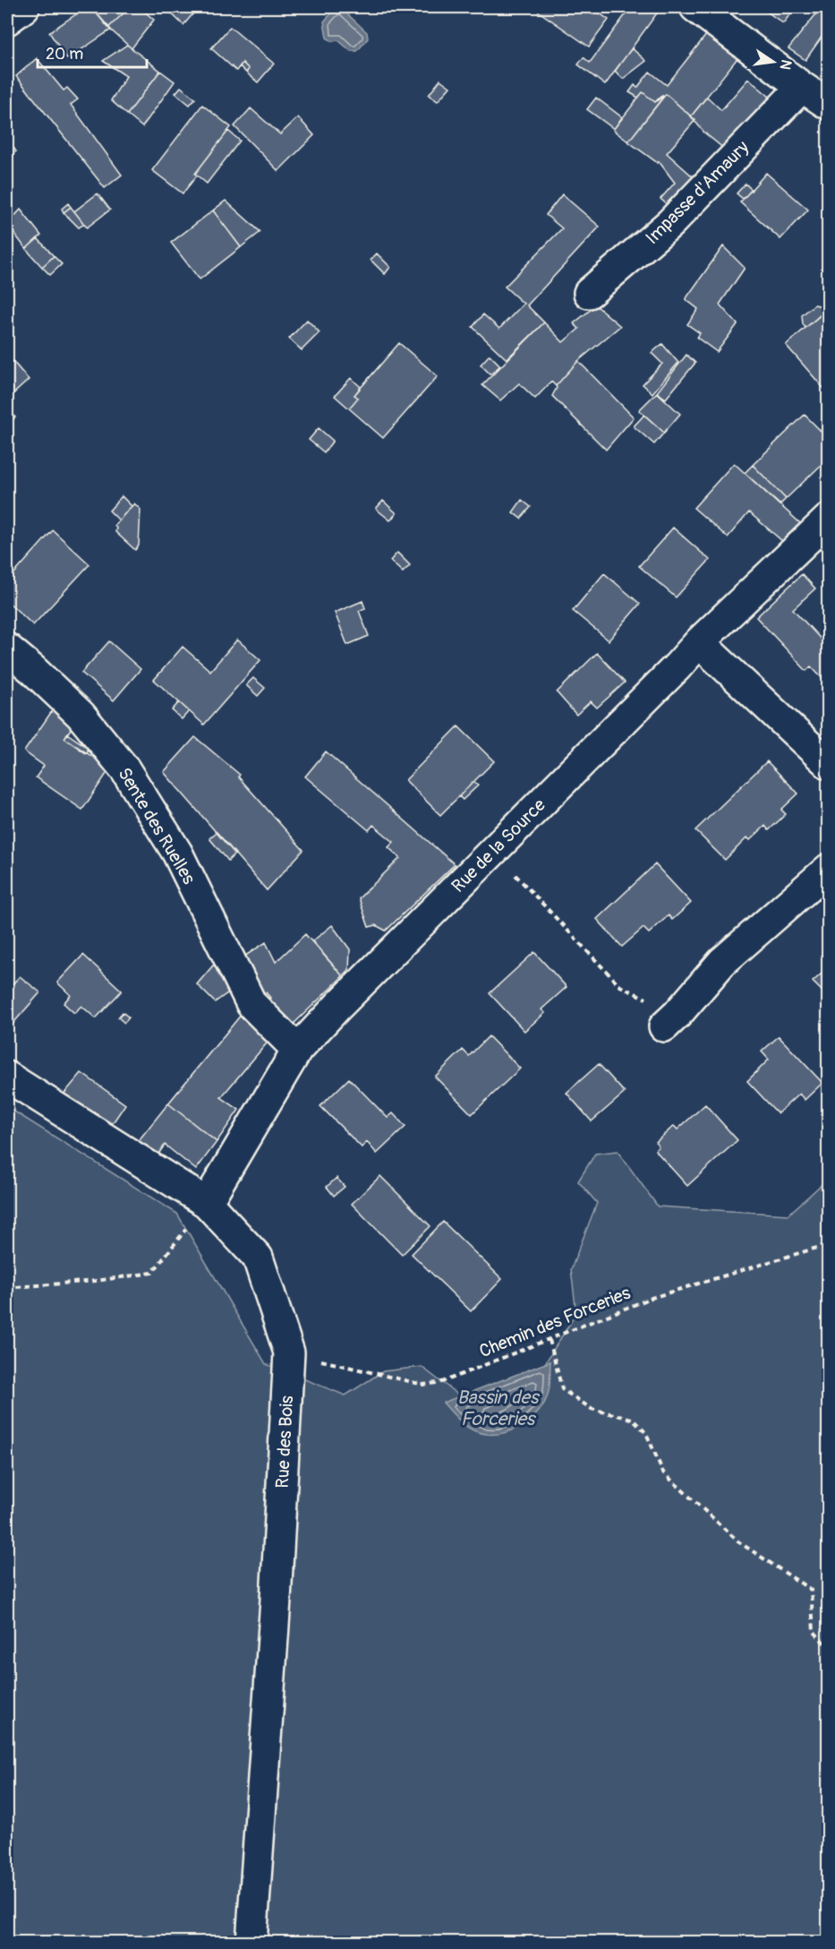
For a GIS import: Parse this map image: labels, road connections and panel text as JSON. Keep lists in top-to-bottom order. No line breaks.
{"streets":{"street":["Impasse d'Amaury","Sente des Ruelles","Rue de la Source","Rue des Bois"],"path":["Chemin des Forceries"]},"crossings":[["Sente des Ruelles","Rue de la Source"],["Rue de la Source","Rue des Bois"],["Chemin des Forceries","Rue des Bois"]],"water":["Bassin des Forceries"],"scale_bar":"20 m","north":"right"}
